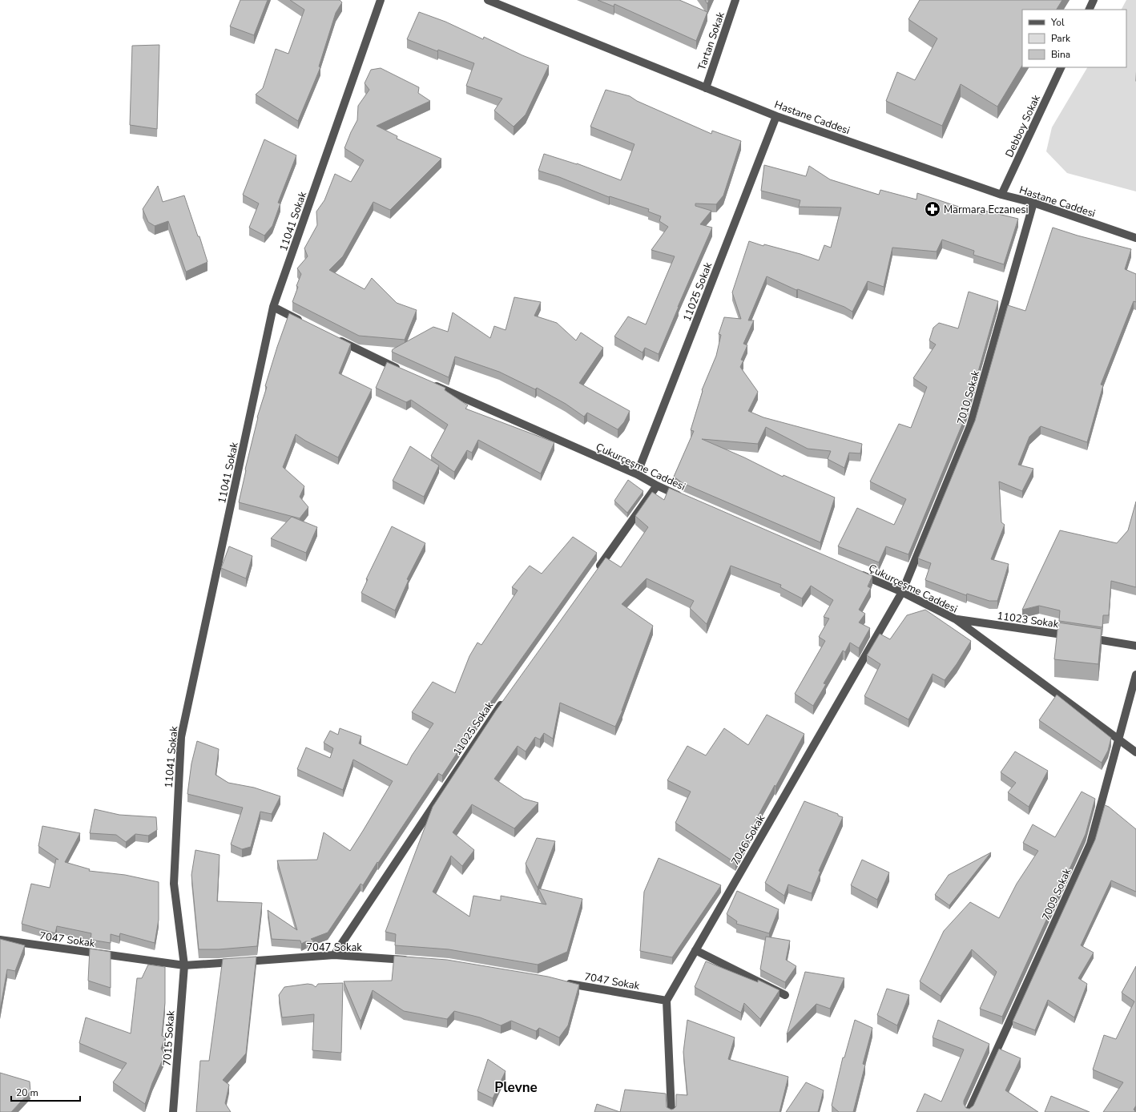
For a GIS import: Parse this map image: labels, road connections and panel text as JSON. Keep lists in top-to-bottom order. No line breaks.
{"streets":{"street":["Tartan Sokak","Hastane Caddesi","Debboy Sokak","11041 Sokak","11025 Sokak","7010 Sokak","Çukurçeşme Caddesi","11023 Sokak","7046 Sokak","7009 Sokak","7047 Sokak","7015 Sokak"]},"crossings":[["Tartan Sokak","Hastane Caddesi"],["Hastane Caddesi","Debboy Sokak"],["Hastane Caddesi","11025 Sokak"],["Hastane Caddesi","7010 Sokak"],["11041 Sokak","7047 Sokak"],["11041 Sokak","7015 Sokak"],["11025 Sokak","Çukurçeşme Caddesi"],["11025 Sokak","7047 Sokak"],["7010 Sokak","Çukurçeşme Caddesi"],["7010 Sokak","7046 Sokak"],["Çukurçeşme Caddesi","11023 Sokak"],["Çukurçeşme Caddesi","7046 Sokak"],["Çukurçeşme Caddesi","7009 Sokak"],["7046 Sokak","7047 Sokak"],["7047 Sokak","7015 Sokak"]],"districts":["Plevne"],"places":{"pharmacy":["Marmara Eczanesi"]},"legend":["Yol","Park","Bina"],"scale_bar":"20 m"}
